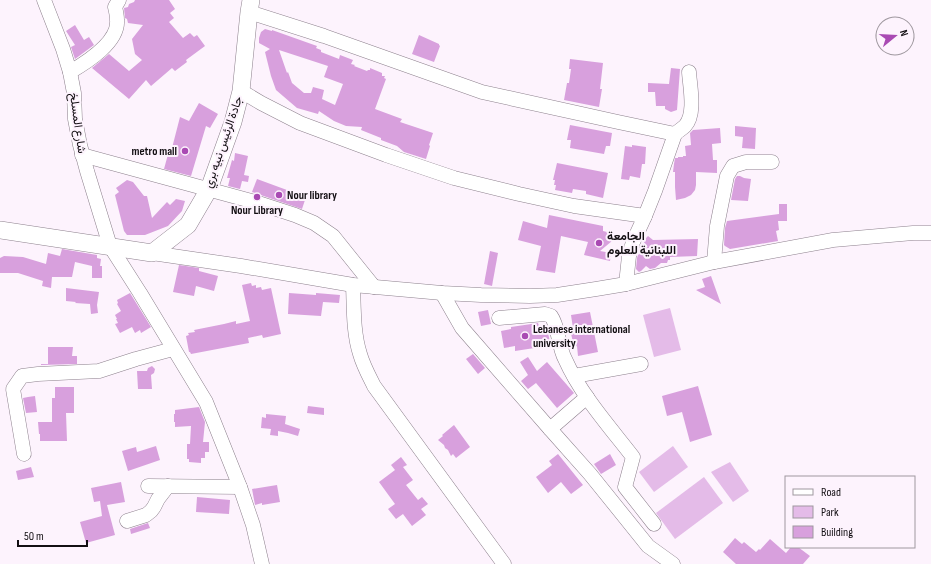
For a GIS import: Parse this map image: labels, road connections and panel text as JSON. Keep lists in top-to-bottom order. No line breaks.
{"streets":{"main road":["جادة الرئيس نبيه بري"],"street":["شارع المسلخ"]},"places":["metro mall","Nour library","Nour Library","الجامعة اللبنانية للعلوم","Lebanese international university"],"legend":["Road","Park","Building"],"scale_bar":"50 m","north":"right"}
